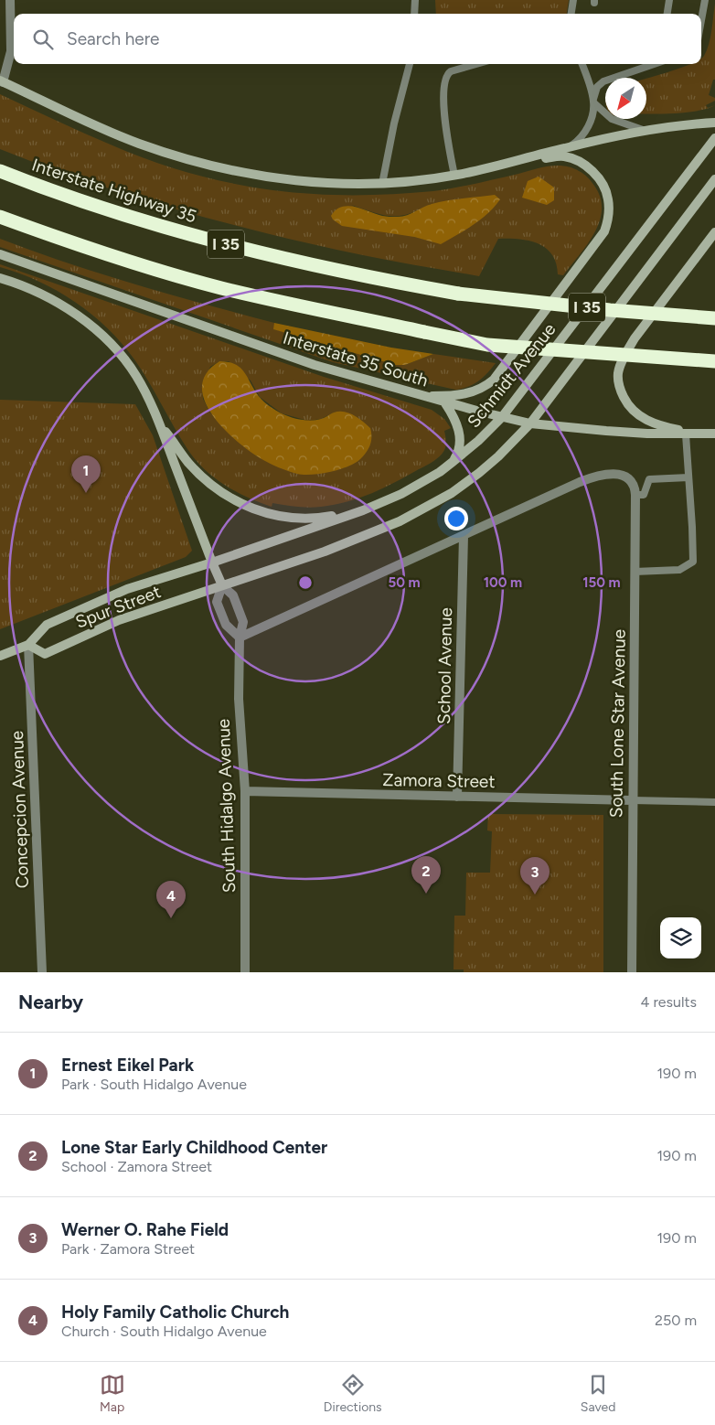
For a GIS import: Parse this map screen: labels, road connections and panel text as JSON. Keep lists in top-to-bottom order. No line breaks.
{"streets":{"highway":["Interstate Highway 35","I 35"],"main road":["Interstate 35 South","Schmidt Avenue","Spur Street","South Hidalgo Avenue"],"street":["School Avenue","South Lone Star Avenue","Zamora Street","Concepcion Avenue"]},"crossings":[["Interstate 35 South","Schmidt Avenue"],["Schmidt Avenue","Spur Street"],["Schmidt Avenue","South Hidalgo Avenue"],["Spur Street","South Hidalgo Avenue"],["Spur Street","Concepcion Avenue"],["School Avenue","South Lone Star Avenue"],["School Avenue","Zamora Street"],["South Lone Star Avenue","Zamora Street"],["Zamora Street","South Hidalgo Avenue"]],"north":"bottom left","page":{"search":"Search here","pins":["1","2","3","4"],"heading":["Nearby","4 results"],"list":[{"mark":"1","name":"Ernest Eikel Park","note":"Park · South Hidalgo Avenue","value":"190 m"},{"mark":"2","name":"Lone Star Early Childhood Center","note":"School · Zamora Street","value":"190 m"},{"mark":"3","name":"Werner O. Rahe Field","note":"Park · Zamora Street","value":"190 m"},{"mark":"4","name":"Holy Family Catholic Church","note":"Church · South Hidalgo Avenue","value":"250 m"}],"nav":["Map","Directions","Saved"]},"rings":["50 m","100 m","150 m"]}
